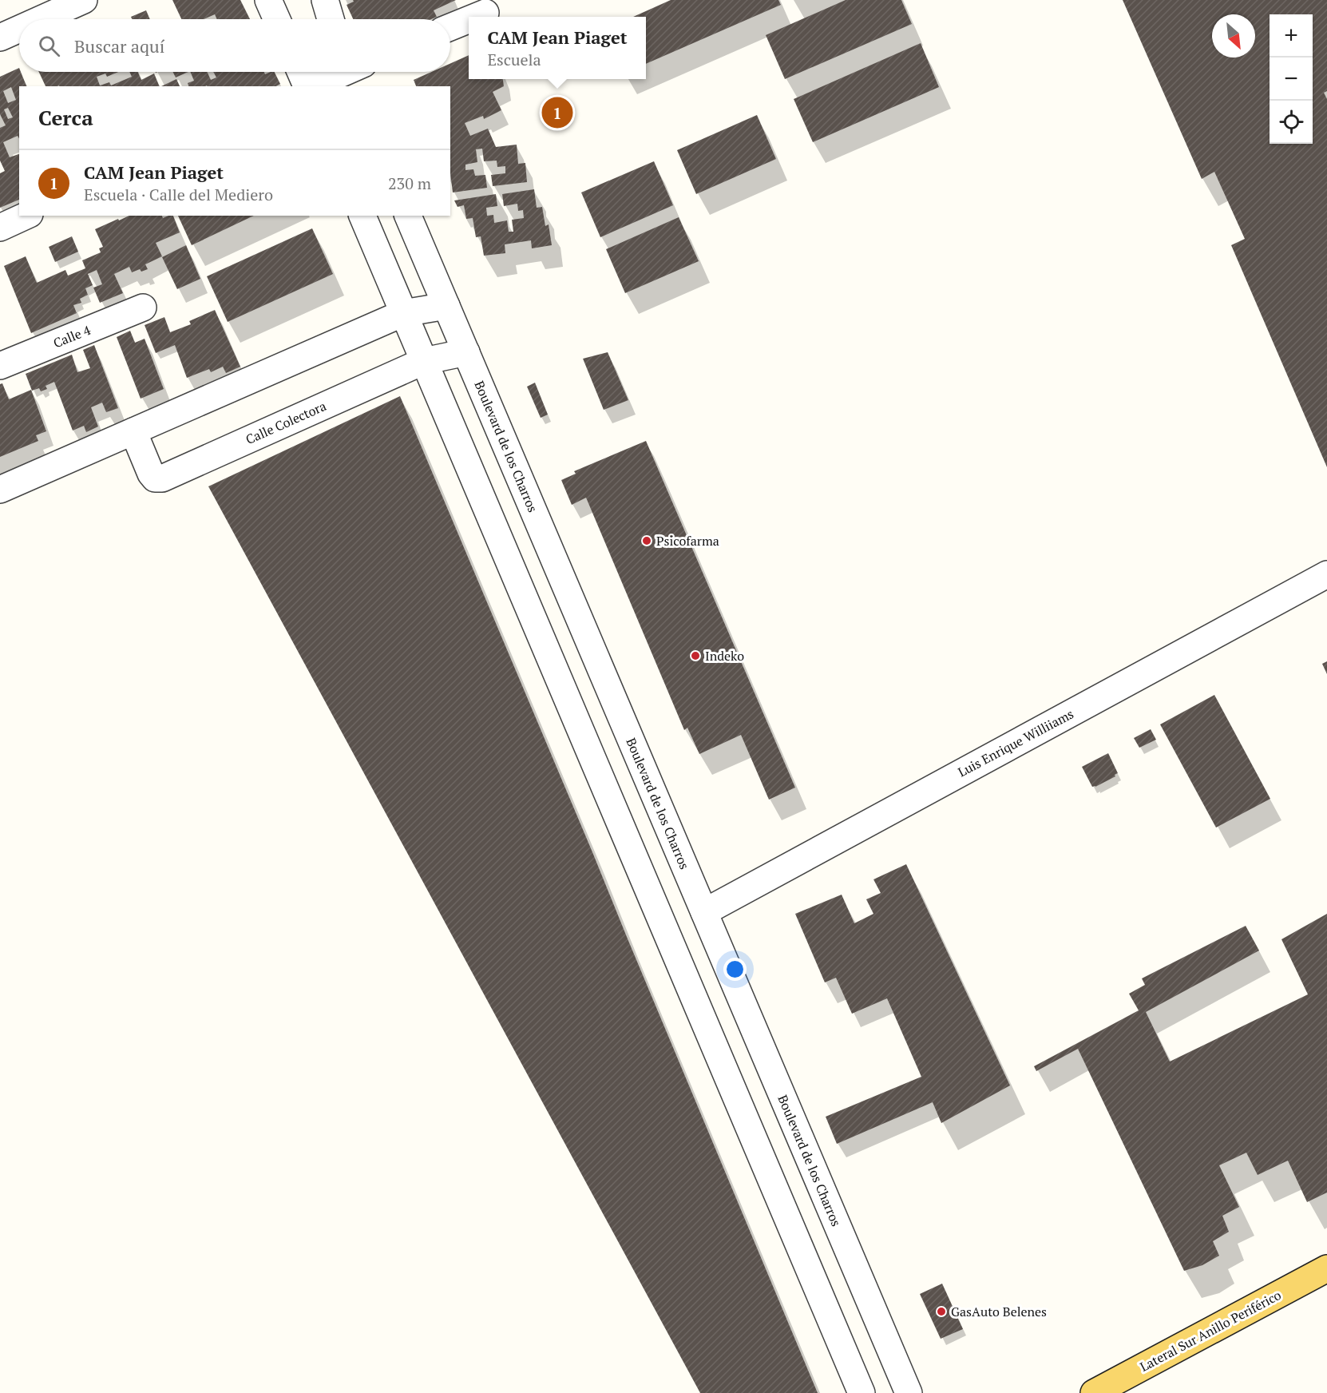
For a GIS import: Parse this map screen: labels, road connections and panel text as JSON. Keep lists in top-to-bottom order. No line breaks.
{"streets":{"main road":["Lateral Sur Anillo Periférico"],"street":["Calle 4","Calle Colectora","Boulevard de los Charros","Luis Enrique Williiams"]},"crossings":[["Calle Colectora","Boulevard de los Charros"],["Boulevard de los Charros","Luis Enrique Williiams"]],"places":["Psicofarma","Indeko","GasAuto Belenes"],"north":"bottom right","page":{"map_buttons":["+","−"],"popup":["CAM Jean Piaget","Escuela"],"search":"Buscar aquí","heading":"Cerca","pins":"1","list":[{"mark":"1","name":"CAM Jean Piaget","note":"Escuela · Calle del Mediero","value":"230 m"}]}}
